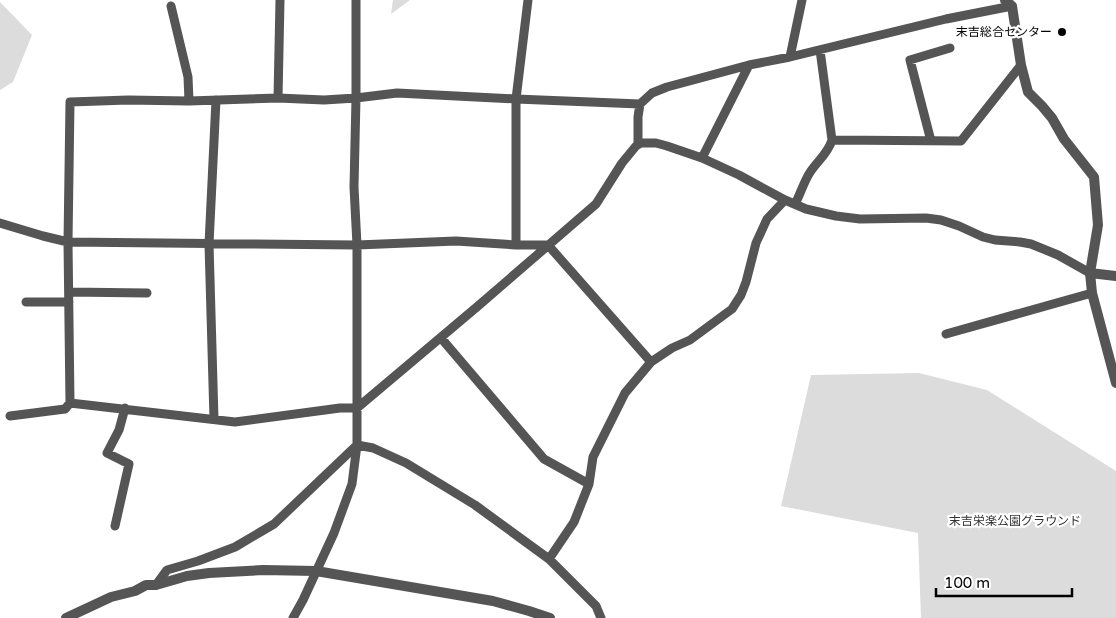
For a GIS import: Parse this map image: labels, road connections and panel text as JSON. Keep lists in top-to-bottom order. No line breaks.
{"parks":["末吉栄楽公園グラウンド"],"places":["末吉総合センター"],"scale_bar":"100 m"}
